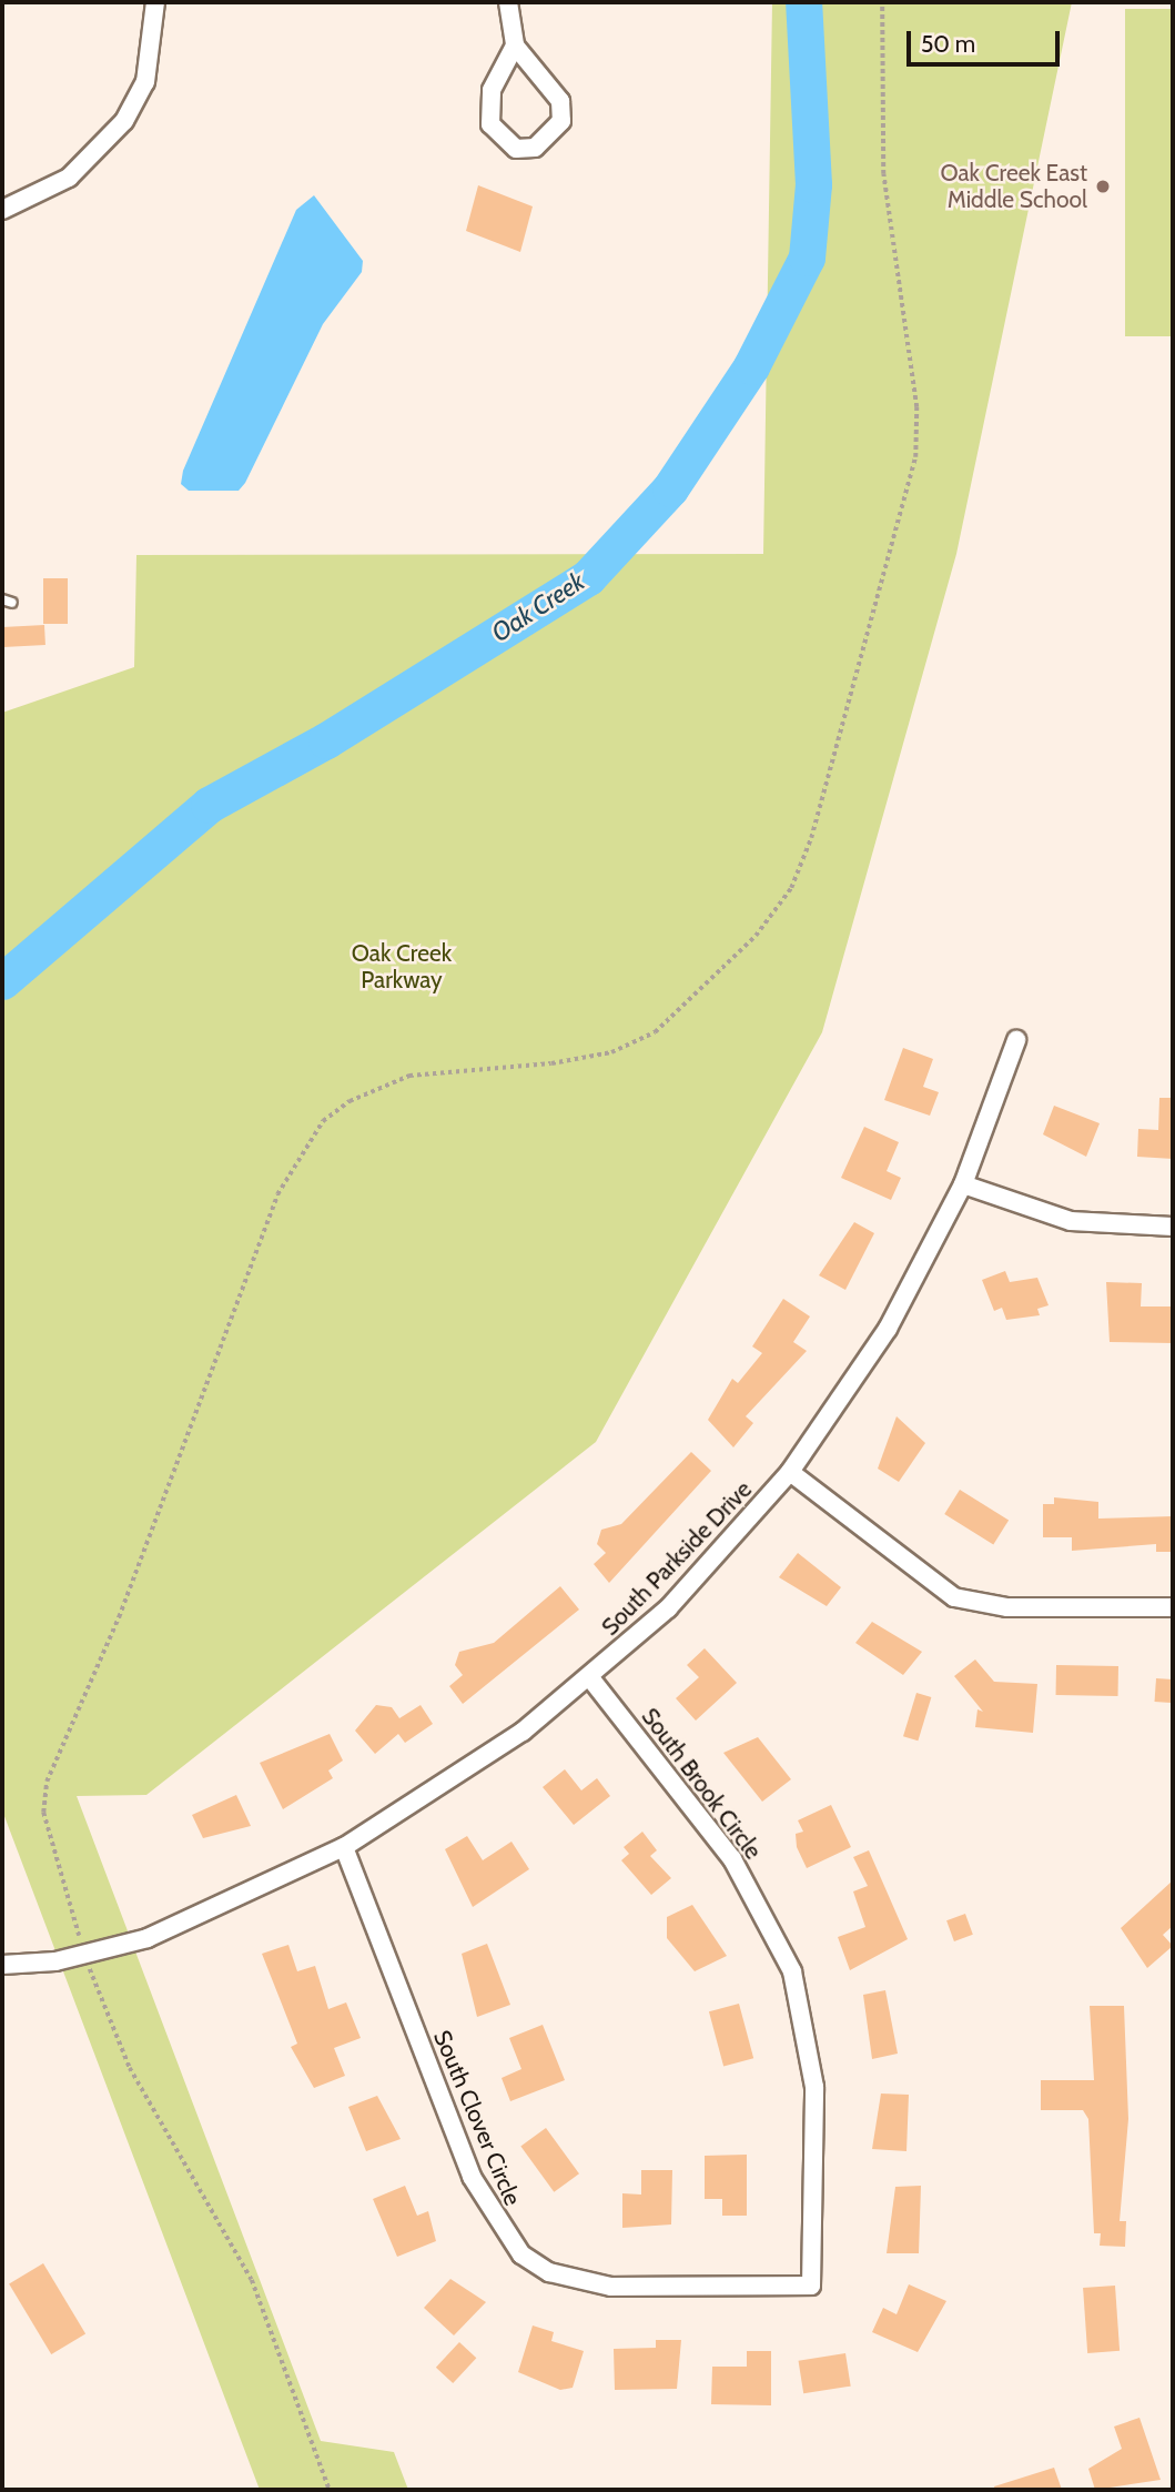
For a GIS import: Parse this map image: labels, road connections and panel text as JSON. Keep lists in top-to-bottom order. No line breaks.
{"streets":{"street":["South Parkside Drive","South Brook Circle","South Clover Circle"]},"crossings":[["South Parkside Drive","South Brook Circle"],["South Parkside Drive","South Clover Circle"],["South Brook Circle","South Clover Circle"]],"water":["Oak Creek"],"parks":["Oak Creek Parkway"],"places":["Oak Creek East Middle School"],"scale_bar":"50 m"}
